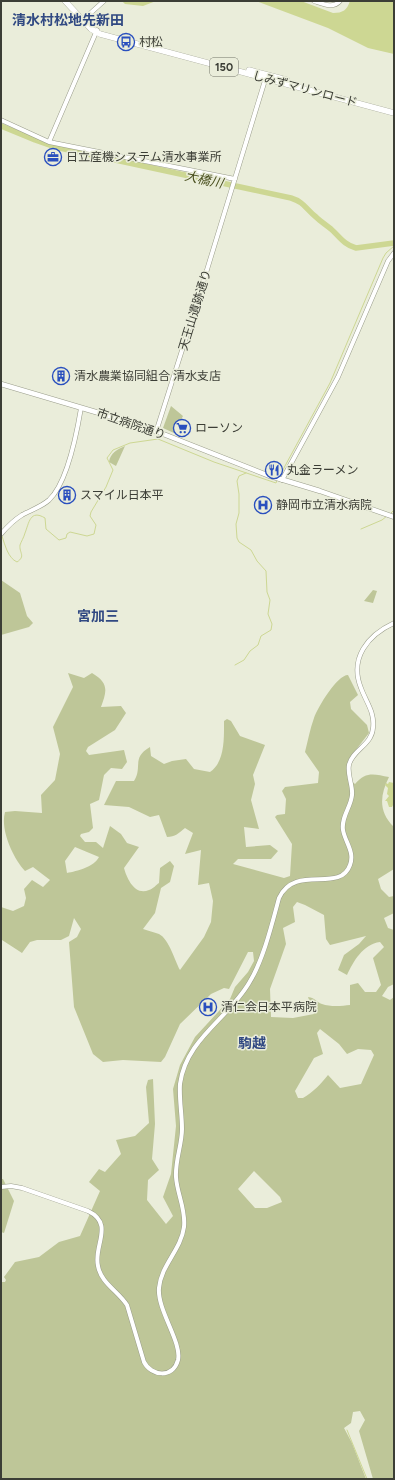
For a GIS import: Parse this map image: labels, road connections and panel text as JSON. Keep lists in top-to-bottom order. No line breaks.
{"streets":{"highway":["150","しみずマリンロード"],"main road":["市立病院通り"],"street":["天王山遺跡通り"]},"crossings":[["天王山遺跡通り","市立病院通り"]],"districts":["清水村松地先新田","宮加三","駒越"],"water":["大橋川"],"places":{"bus stop":["村松"],"office":["日立産機システム清水事業所"],"building":["清水農業協同組合 清水支店","スマイル日本平"],"supermarket":["ローソン"],"restaurant":["丸金ラーメン"],"hospital":["静岡市立清水病院","清仁会日本平病院"]}}
